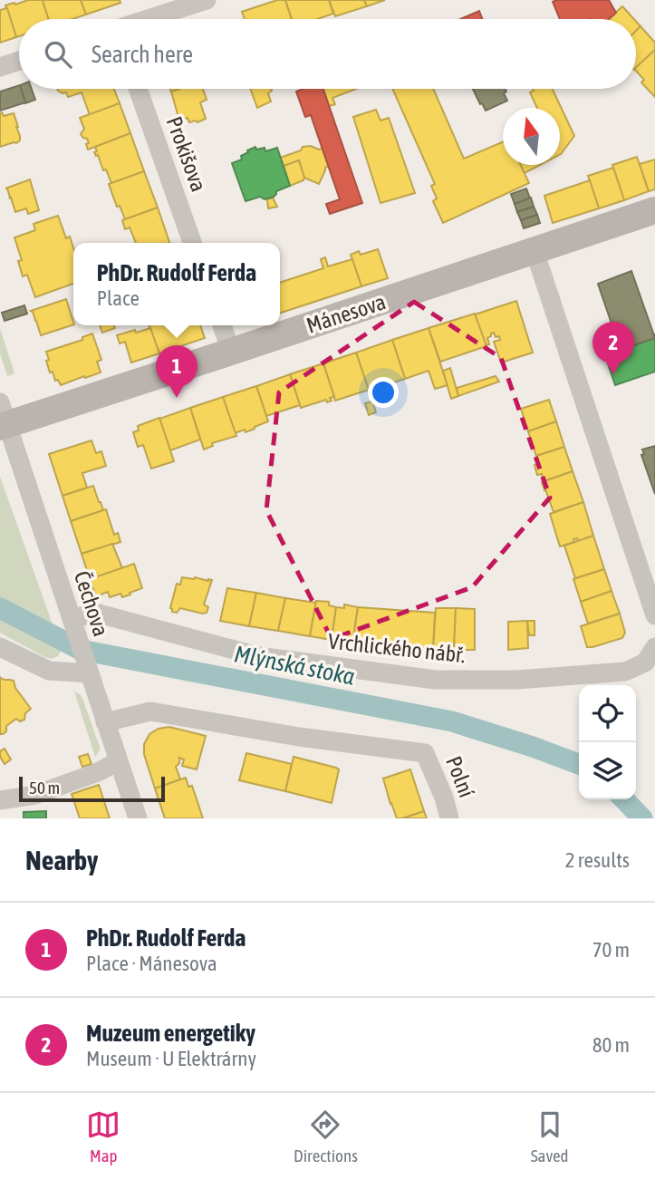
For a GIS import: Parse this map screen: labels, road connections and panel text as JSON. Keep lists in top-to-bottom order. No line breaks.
{"streets":{"main road":["Mánesova"],"street":["Prokišova","Čechova","Vrchlického nábř.","Polní"]},"crossings":[["Mánesova","Čechova"],["Čechova","Vrchlického nábř."],["Čechova","Polní"]],"water":["Mlýnská stoka"],"scale_bar":"50 m","north":"top","page":{"search":"Search here","popup":["PhDr. Rudolf Ferda","Place"],"pins":["2","1"],"scale":"50 m","heading":["Nearby","2 results"],"list":[{"mark":"1","name":"PhDr. Rudolf Ferda","note":"Place · Mánesova","value":"70 m"},{"mark":"2","name":"Muzeum energetiky","note":"Museum · U Elektrárny","value":"80 m"}],"nav":["Map","Directions","Saved"]}}
